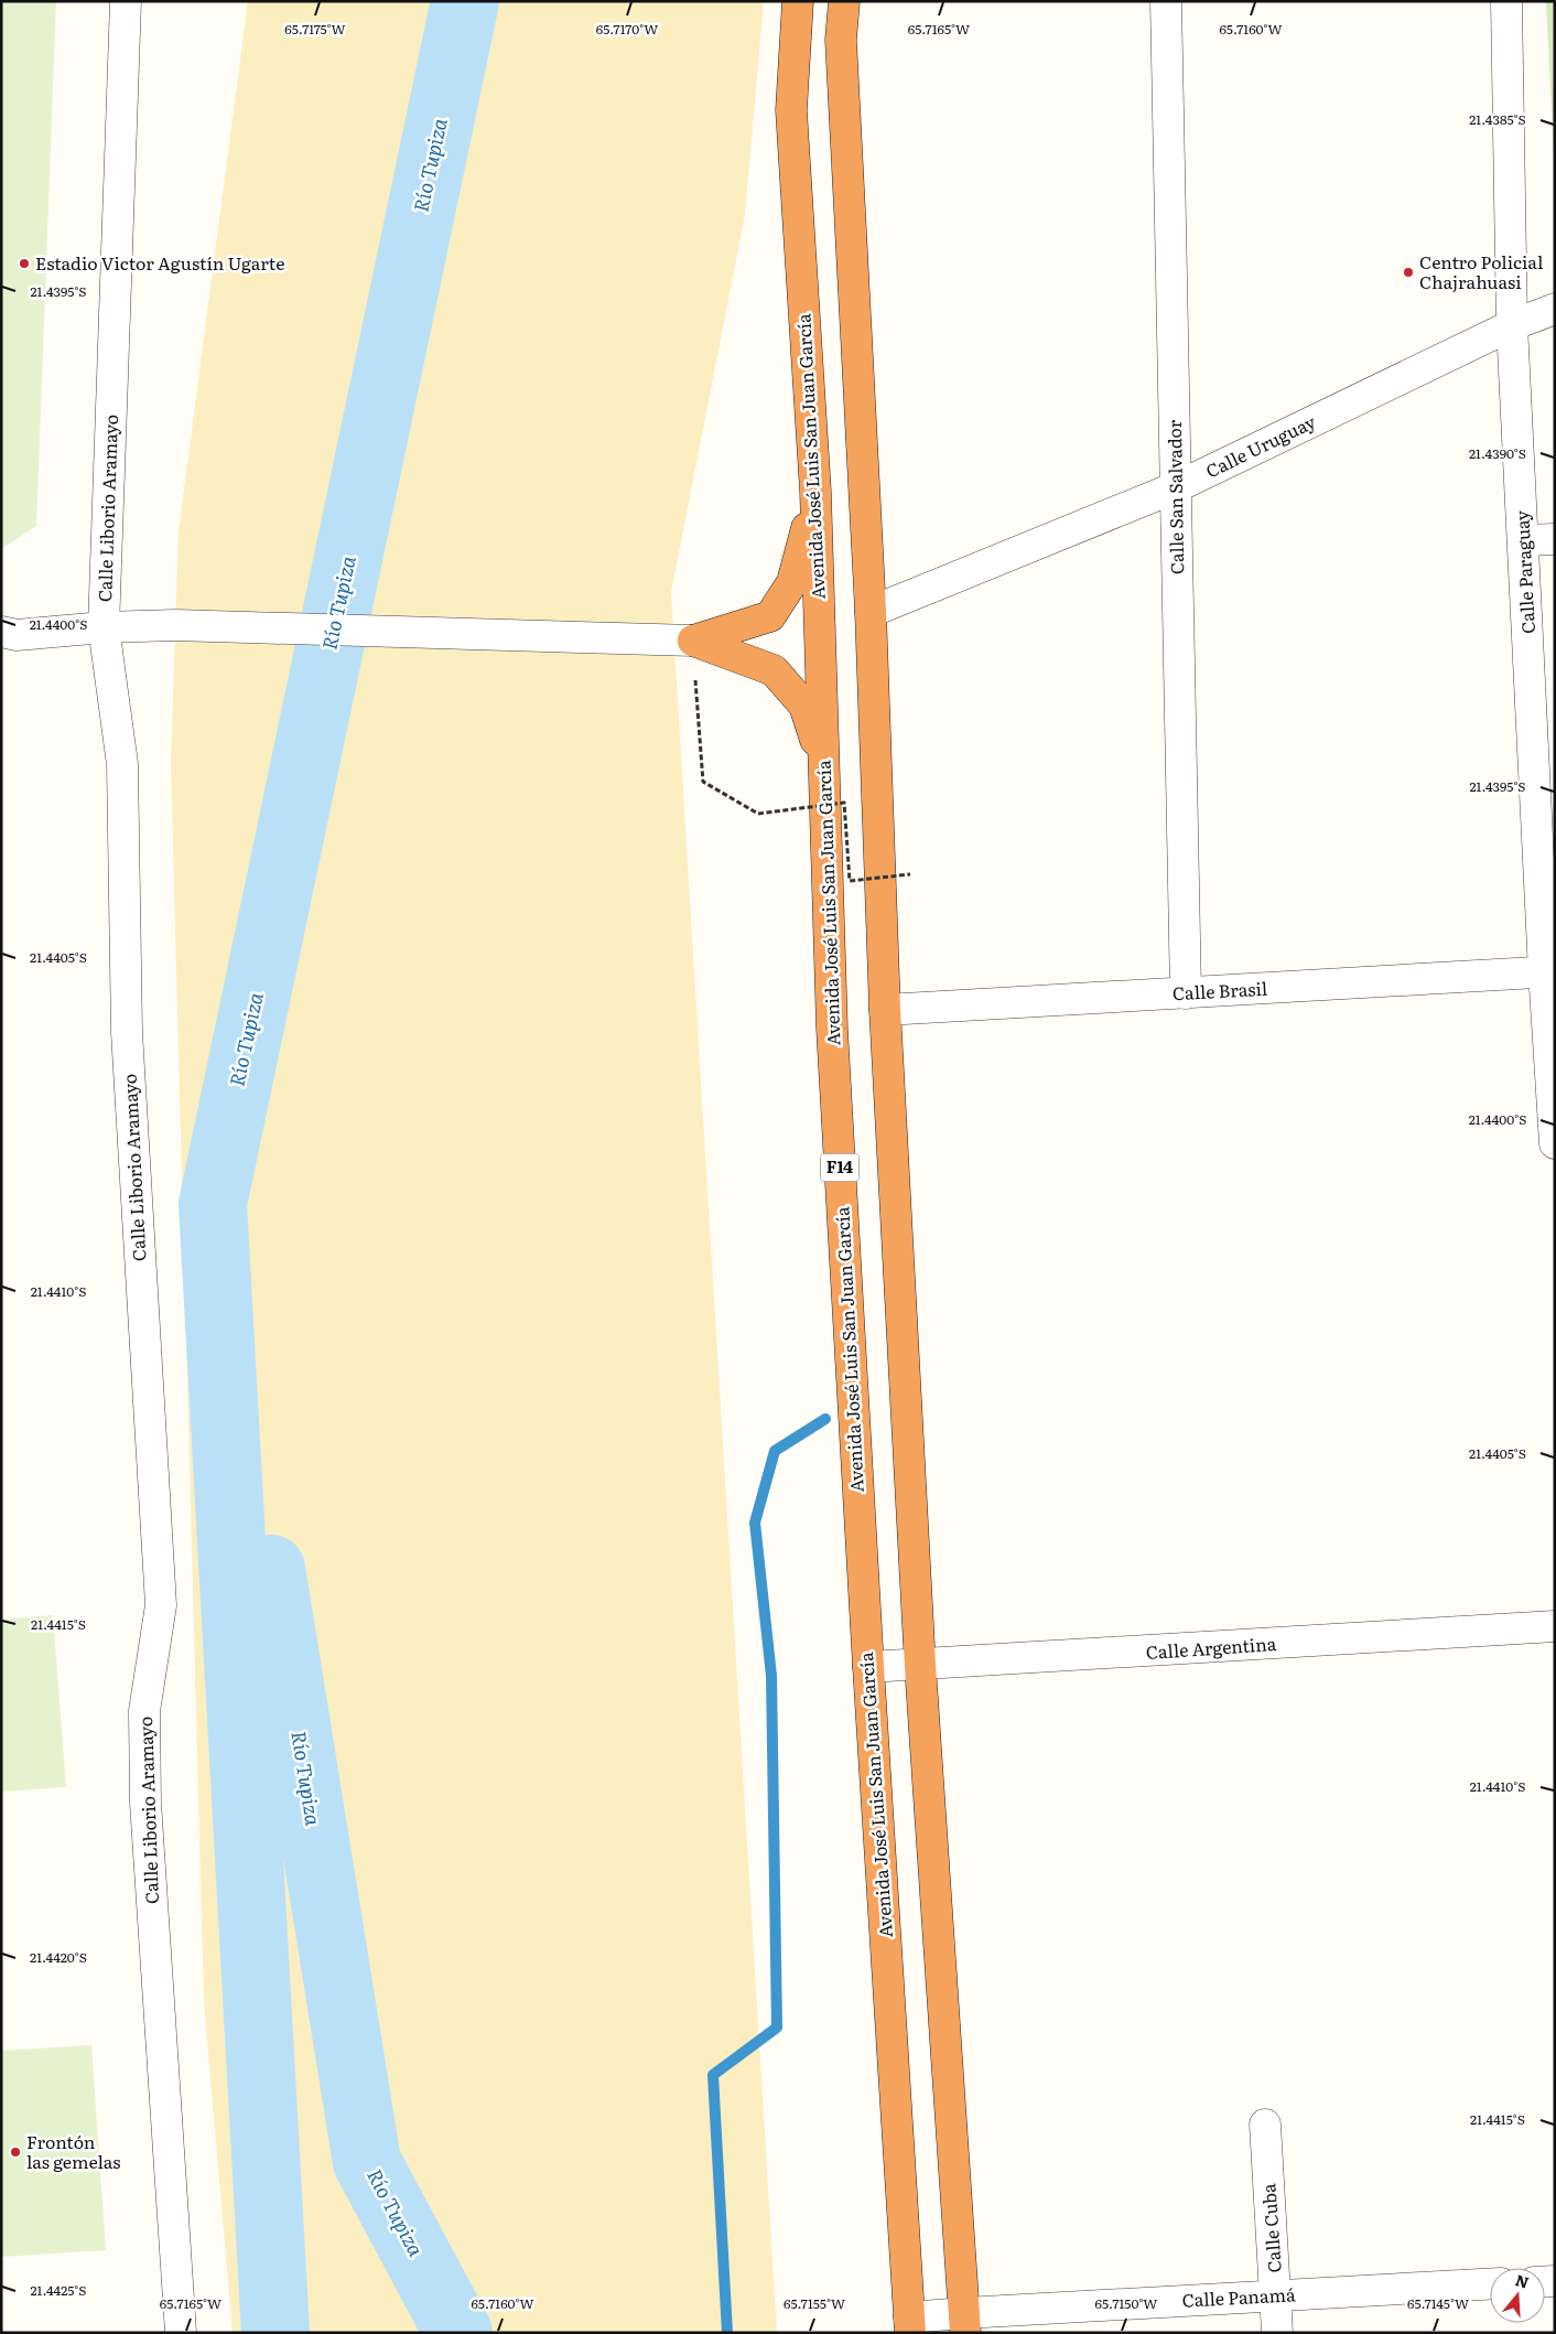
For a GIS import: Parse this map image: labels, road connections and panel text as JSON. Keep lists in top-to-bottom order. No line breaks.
{"streets":{"highway":["Avenida José Luis San Juan García","F14"],"street":["Calle Uruguay","Calle San Salvador","Calle Liborio Aramayo","Calle Paraguay","Calle Brasil","Calle Argentina","Calle Cuba","Calle Panamá"]},"crossings":[["Calle Uruguay","Calle San Salvador"],["Calle Uruguay","Calle Paraguay"],["Avenida José Luis San Juan García","Calle Argentina"],["Avenida José Luis San Juan García","Calle Panamá"],["Calle San Salvador","Calle Brasil"],["Calle Paraguay","Calle Brasil"],["Calle Cuba","Calle Panamá"]],"water":["Río Tupiza"],"places":["Estadio Victor Agustín Ugarte","Centro Policial Chajrahuasi","Frontón las gemelas"],"north":"top","coordinates":["65.7175°W","65.7170°W","65.7165°W","65.7160°W","21.4385°S","21.4395°S","21.4390°S","21.4400°S","21.4405°S","21.4410°S","21.4415°S","21.4420°S","21.4425°S","65.7155°W","65.7150°W","65.7145°W"]}
